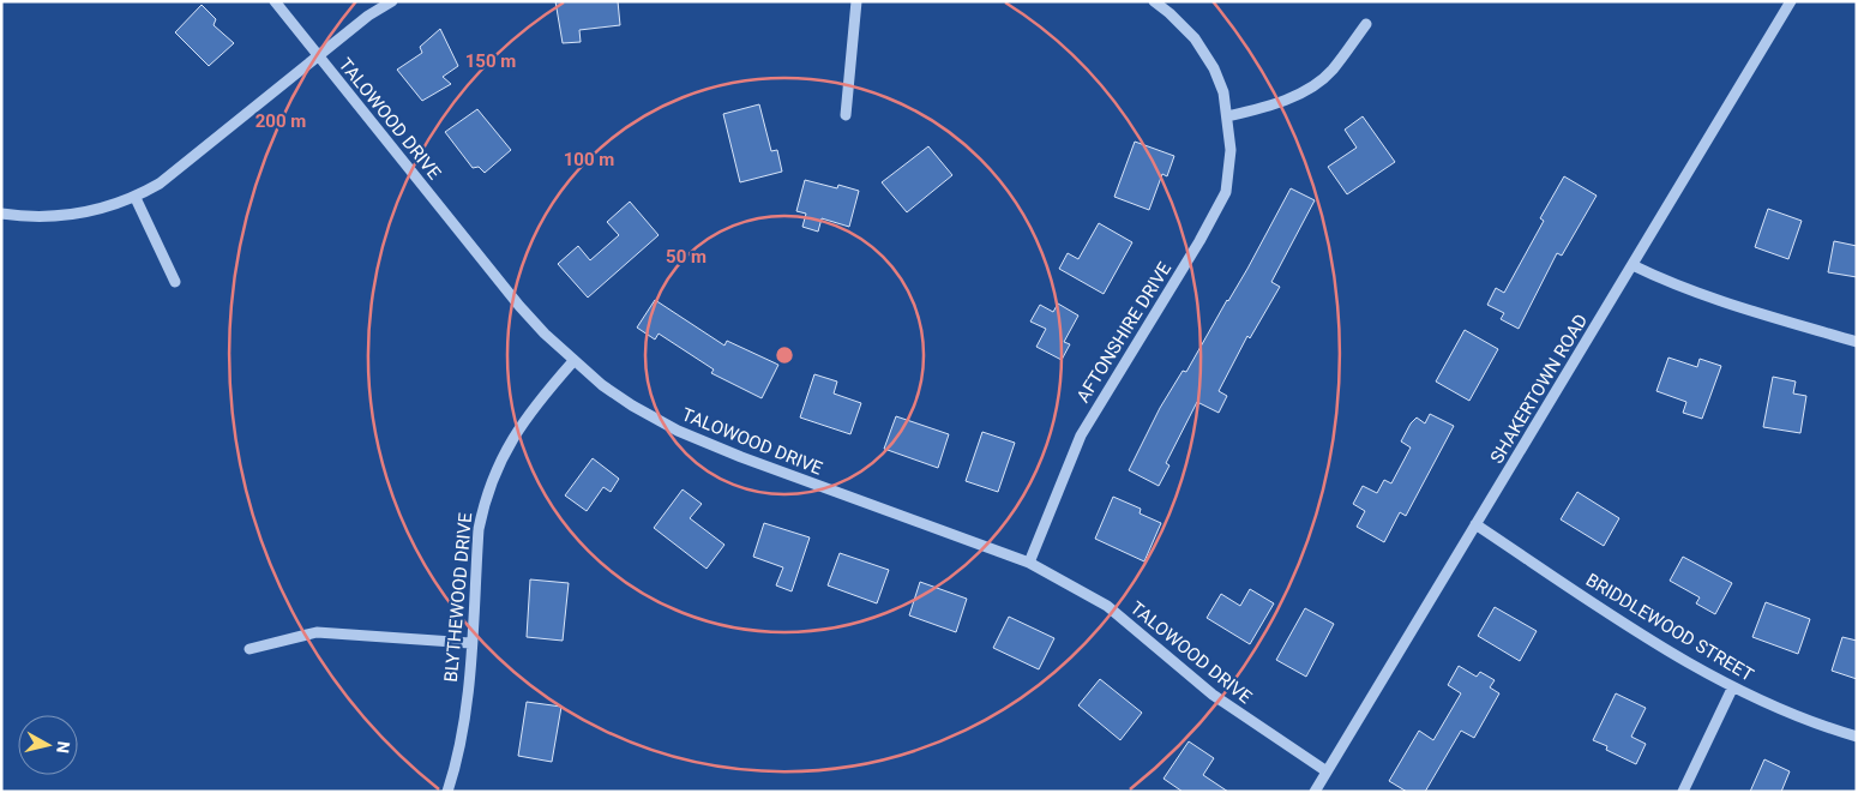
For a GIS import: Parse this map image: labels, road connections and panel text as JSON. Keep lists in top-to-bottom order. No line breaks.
{"streets":{"street":["TALOWOOD DRIVE","AFTONSHIRE DRIVE","SHAKERTOWN ROAD","BLYTHEWOOD DRIVE","BRIDDLEWOOD STREET"]},"crossings":[["TALOWOOD DRIVE","AFTONSHIRE DRIVE"],["TALOWOOD DRIVE","SHAKERTOWN ROAD"],["TALOWOOD DRIVE","BLYTHEWOOD DRIVE"],["SHAKERTOWN ROAD","BRIDDLEWOOD STREET"]],"north":"right","rings":["150 m","200 m","100 m","50 m"]}
